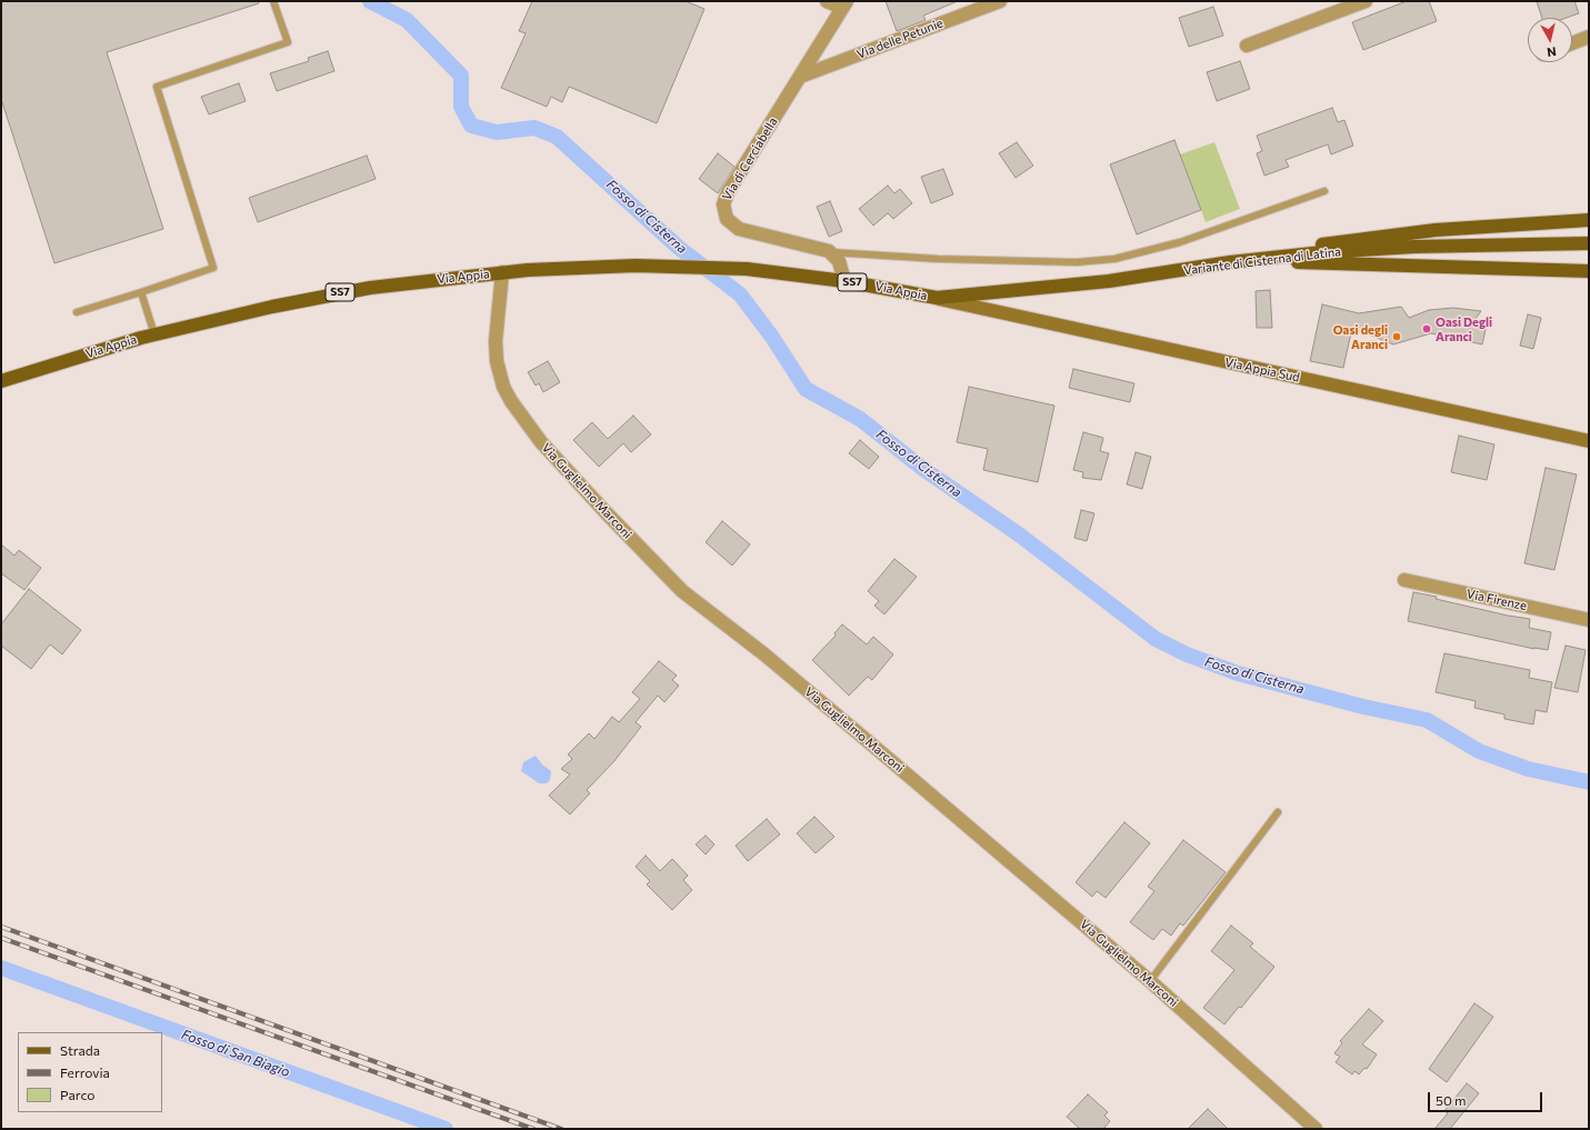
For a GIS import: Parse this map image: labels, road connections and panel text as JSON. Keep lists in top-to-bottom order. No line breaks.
{"streets":{"main road":["Variante di Cisterna di Latina","Via Appia","SS7","Via Appia Sud"],"street":["Via delle Petunie","Via di Cerciabella","Via Guglielmo Marconi","Via Firenze"]},"crossings":[["Via delle Petunie","Via di Cerciabella"],["Variante di Cisterna di Latina","Via Appia"],["Variante di Cisterna di Latina","Via Appia Sud"],["Via Appia","Via Appia Sud"],["Via Appia","Via Guglielmo Marconi"]],"water":["Fosso di Cisterna","Fosso di San Biagio"],"places":["Oasi Degli Aranci","Oasi degli Aranci"],"legend":["Strada","Ferrovia","Parco"],"scale_bar":"50 m","north":"bottom"}
